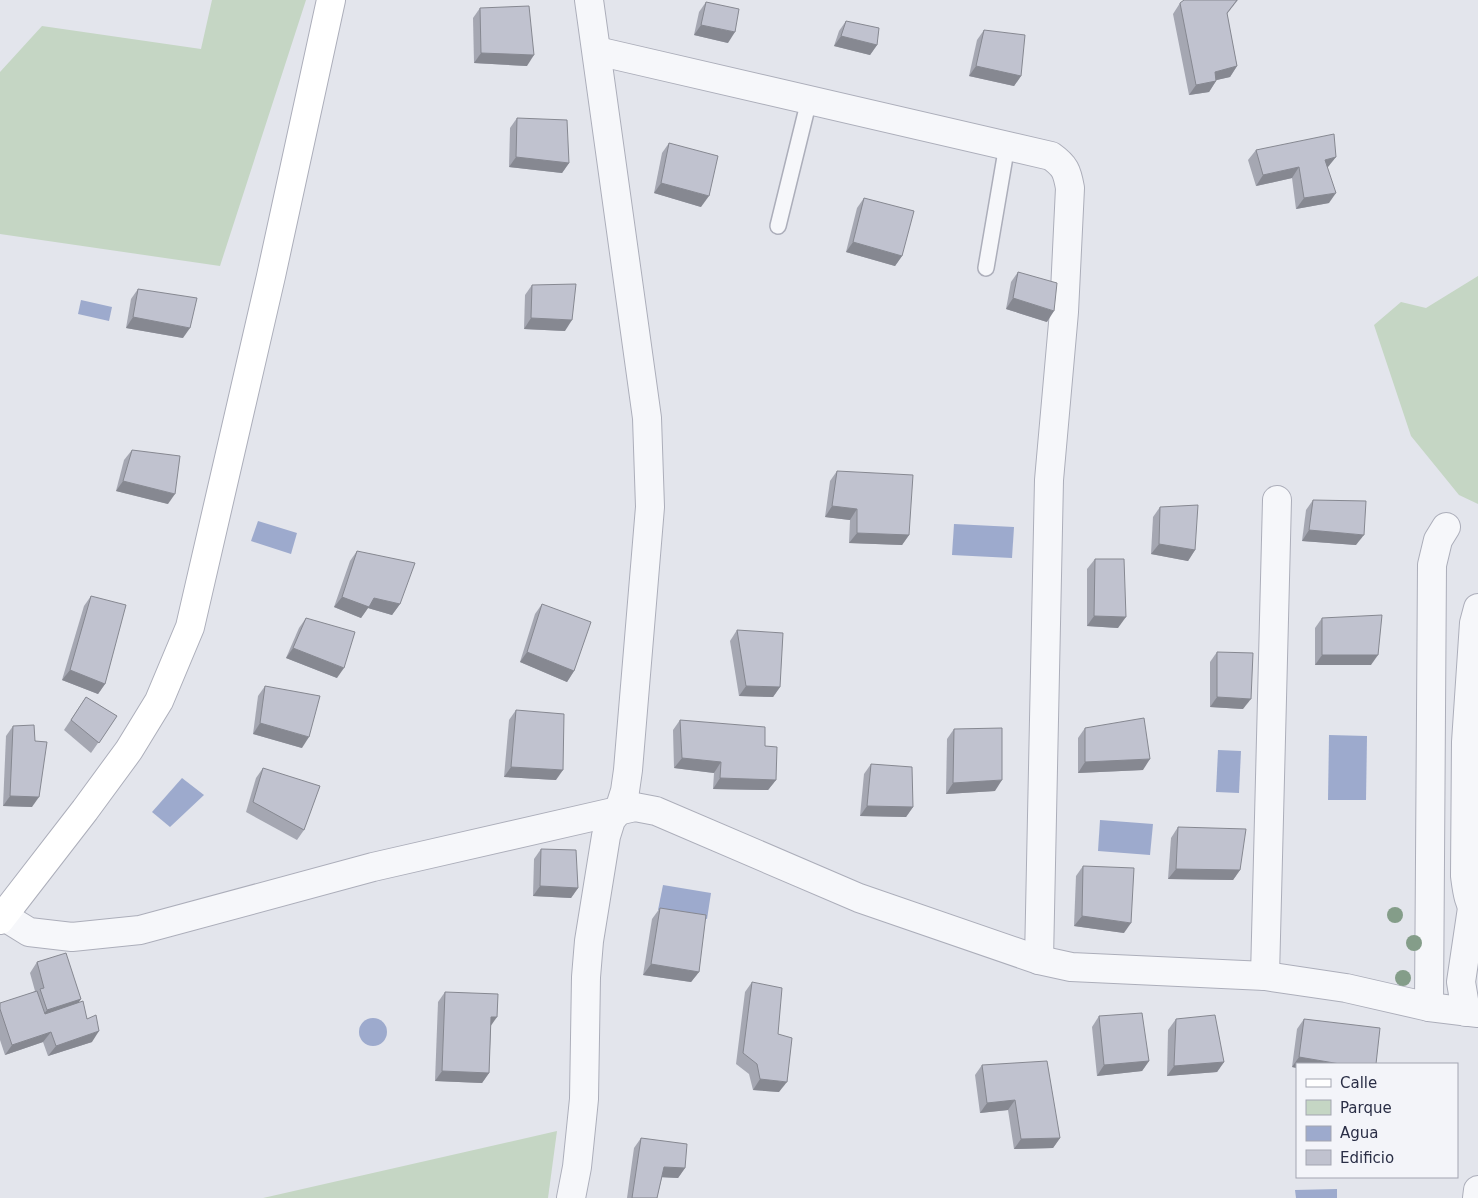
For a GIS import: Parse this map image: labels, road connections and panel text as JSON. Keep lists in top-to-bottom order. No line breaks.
{"legend":["Calle","Parque","Agua","Edificio"]}
